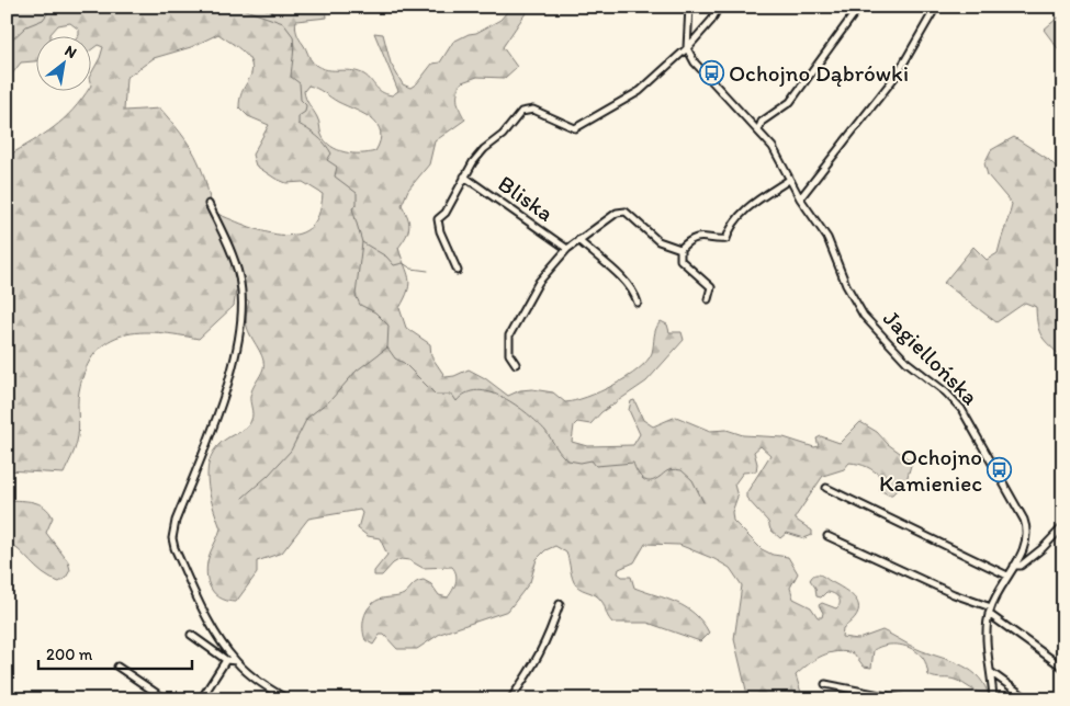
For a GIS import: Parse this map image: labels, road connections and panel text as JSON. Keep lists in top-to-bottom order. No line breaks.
{"streets":{"street":["Bliska","Jagiellońska"]},"places":{"bus stop":["Ochojno Dąbrówki","Ochojno Kamieniec"]},"scale_bar":"200 m","north":"top right"}
